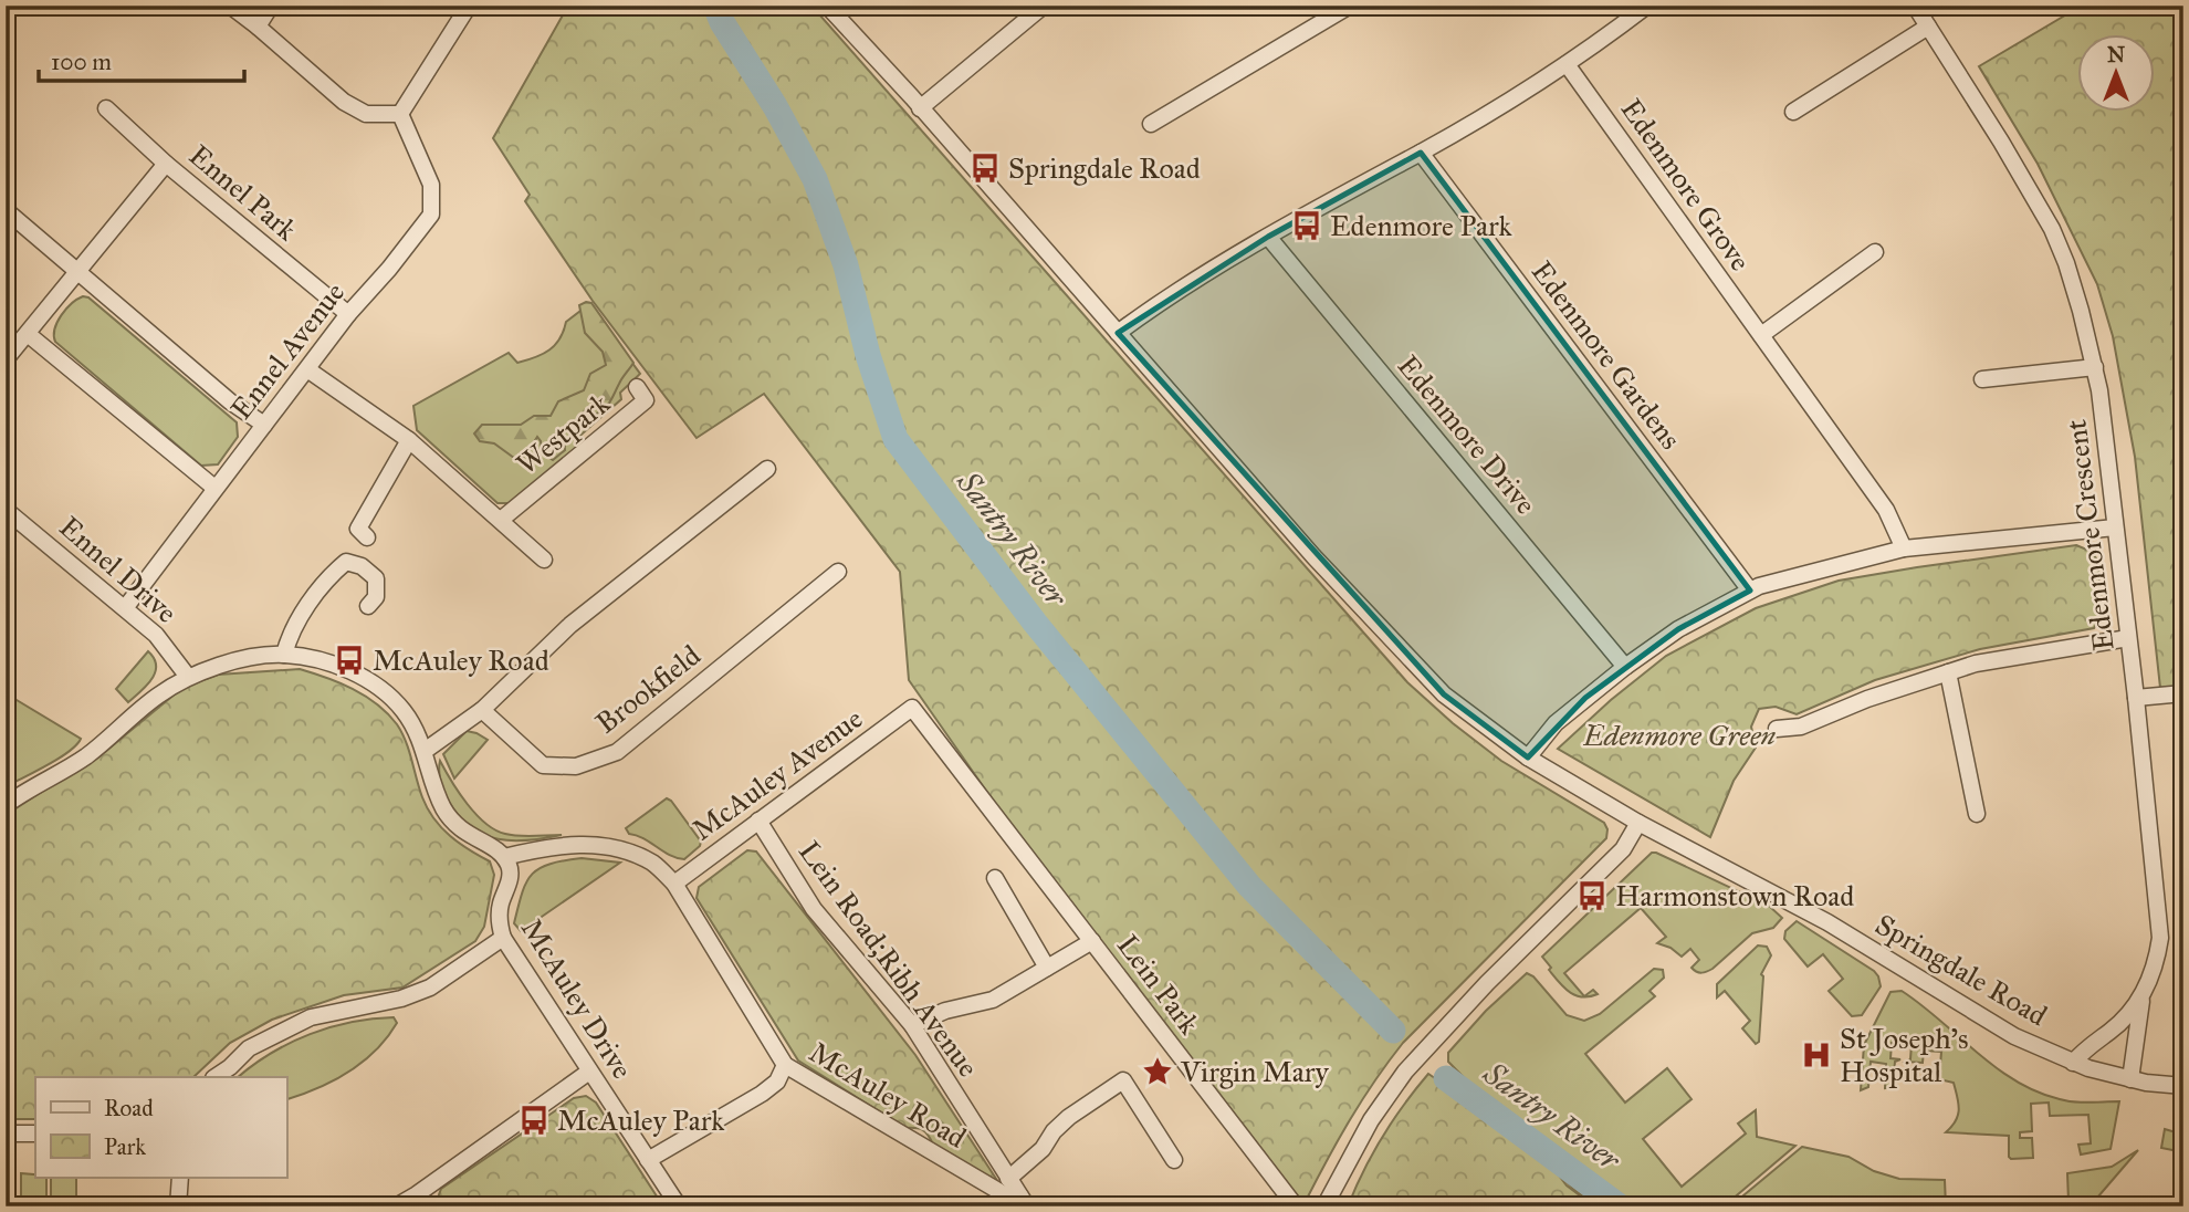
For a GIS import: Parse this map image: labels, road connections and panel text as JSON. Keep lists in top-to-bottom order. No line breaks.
{"streets":{"street":["Edenmore Grove","Ennel Park","Ennel Avenue","Edenmore Gardens","Westpark","Edenmore Drive","Edenmore Crescent","Ennel Drive","Brookfield","McAuley Avenue","Lein Road;Ribh Avenue","Springdale Road","Lein Park","McAuley Drive","McAuley Road"]},"crossings":[["Ennel Park","Ennel Avenue"],["Ennel Avenue","Ennel Drive"],["Edenmore Crescent","Springdale Road"],["McAuley Avenue","Lein Road;Ribh Avenue"],["McAuley Avenue","Lein Park"],["McAuley Avenue","McAuley Road"],["Lein Road;Ribh Avenue","Lein Park"],["Lein Road;Ribh Avenue","McAuley Road"],["McAuley Drive","McAuley Road"]],"water":["Santry River"],"parks":["Edenmore Green"],"places":{"bus stop":["Springdale Road","Edenmore Park","McAuley Road","Harmonstown Road","McAuley Park"],"hospital":["St Joseph's Hospital"],"place":["Virgin Mary"]},"legend":["Road","Park"],"scale_bar":"100 m","north":"top"}
